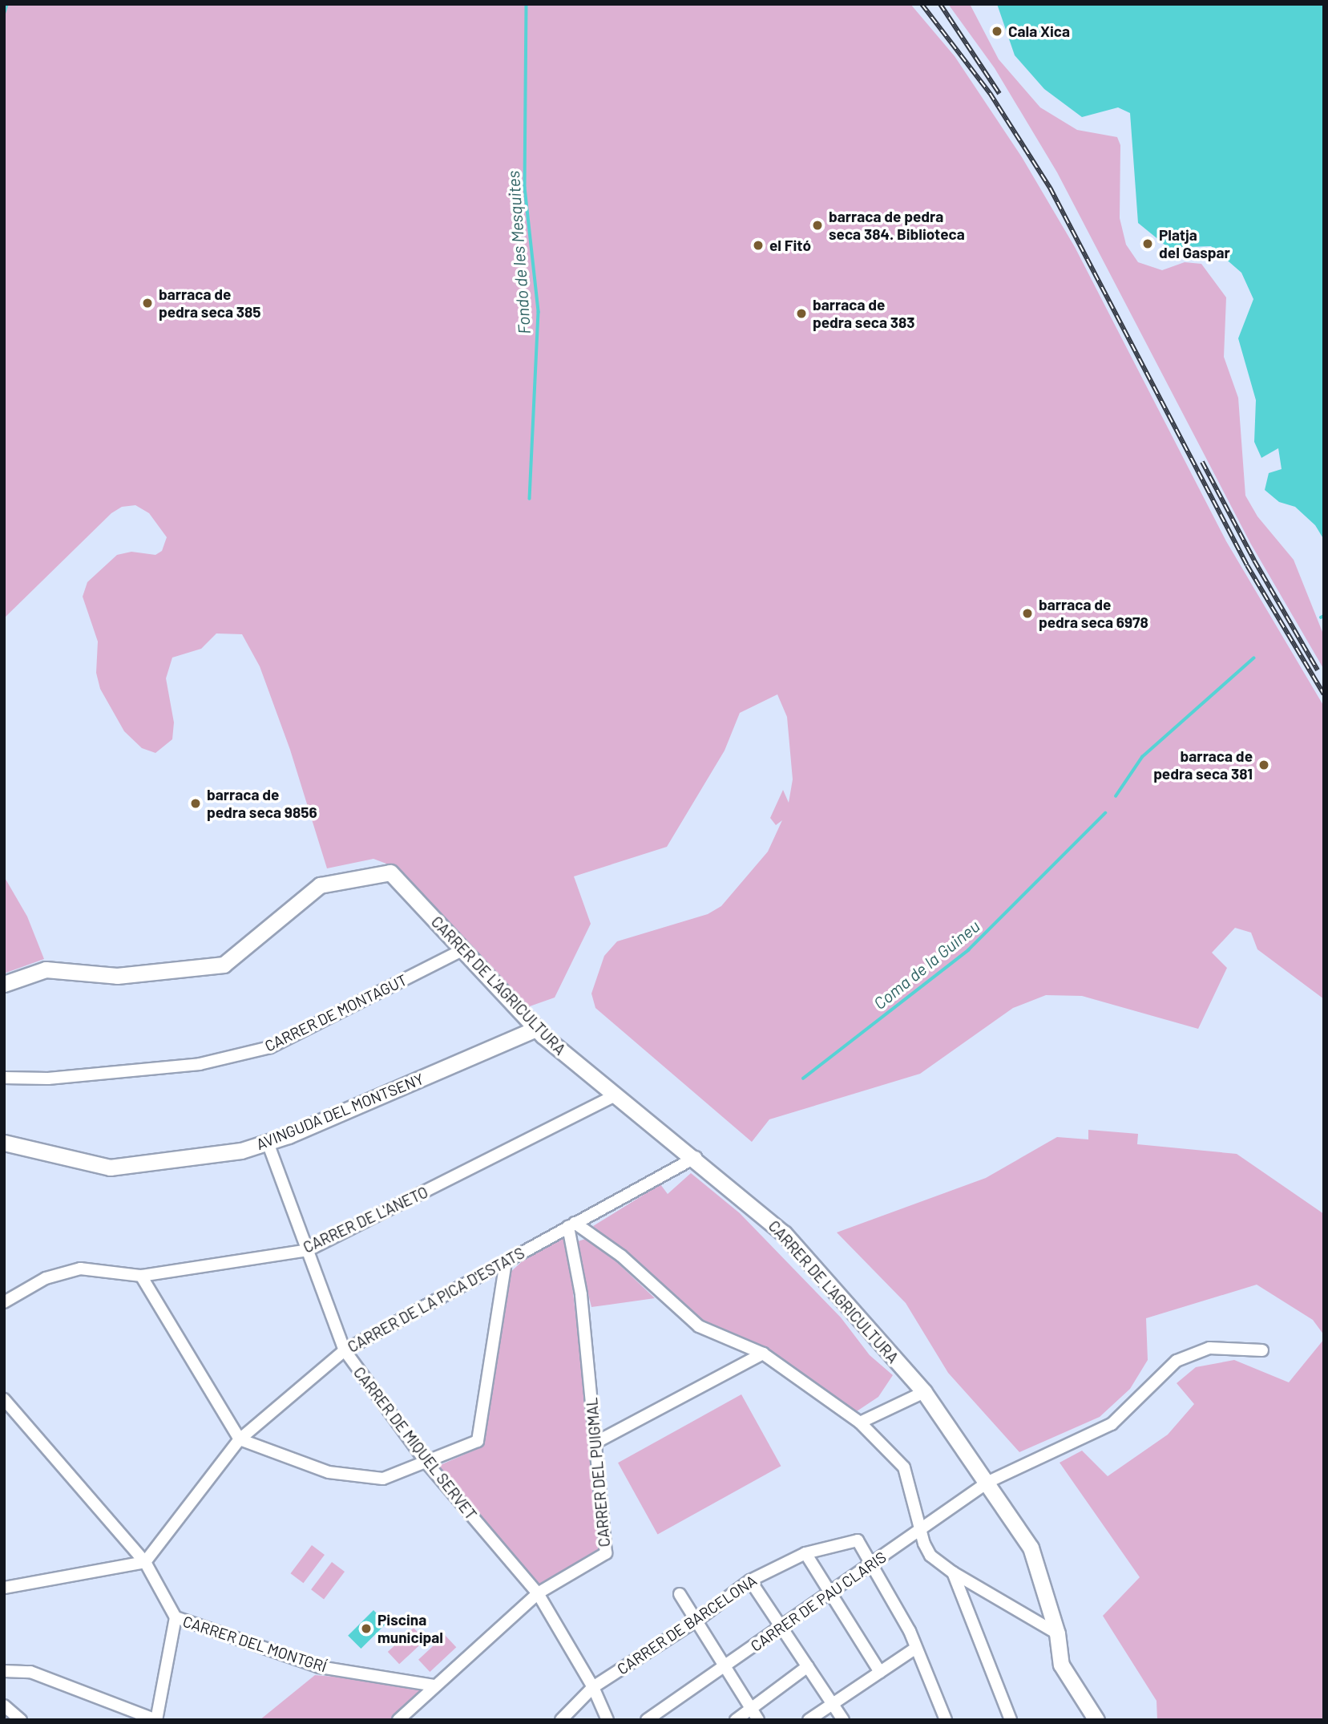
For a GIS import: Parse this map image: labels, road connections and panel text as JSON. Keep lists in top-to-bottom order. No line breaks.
{"streets":{"street":["CARRER DE L'AGRICULTURA","CARRER DE MONTAGUT","AVINGUDA DEL MONTSENY","CARRER DE L'ANETO","CARRER DE LA PICA D'ESTATS","CARRER DE MIQUEL SERVET","CARRER DEL PUIGMAL","CARRER DE PAU CLARIS","CARRER DE BARCELONA","CARRER DEL MONTGRÍ"]},"crossings":[["CARRER DE L'AGRICULTURA","CARRER DE MONTAGUT"],["CARRER DE L'AGRICULTURA","AVINGUDA DEL MONTSENY"],["CARRER DE L'AGRICULTURA","CARRER DE L'ANETO"],["CARRER DE L'AGRICULTURA","CARRER DE LA PICA D'ESTATS"],["CARRER DE L'AGRICULTURA","CARRER DE PAU CLARIS"],["AVINGUDA DEL MONTSENY","CARRER DE MIQUEL SERVET"],["CARRER DE L'ANETO","CARRER DE MIQUEL SERVET"],["CARRER DE LA PICA D'ESTATS","CARRER DE MIQUEL SERVET"],["CARRER DE LA PICA D'ESTATS","CARRER DEL PUIGMAL"],["CARRER DE MIQUEL SERVET","CARRER DEL PUIGMAL"],["CARRER DE MIQUEL SERVET","CARRER DE BARCELONA"],["CARRER DEL PUIGMAL","CARRER DEL MONTGRÍ"],["CARRER DE PAU CLARIS","CARRER DE BARCELONA"]],"water":["Fondo de les Mesquites","Coma de la Guineu"],"places":["Cala Xica","barraca de pedra seca 384. Biblioteca","Platja del Gaspar","el Fitó","barraca de pedra seca 385","barraca de pedra seca 383","barraca de pedra seca 6978","barraca de pedra seca 381","barraca de pedra seca 9856","Piscina municipal"]}
